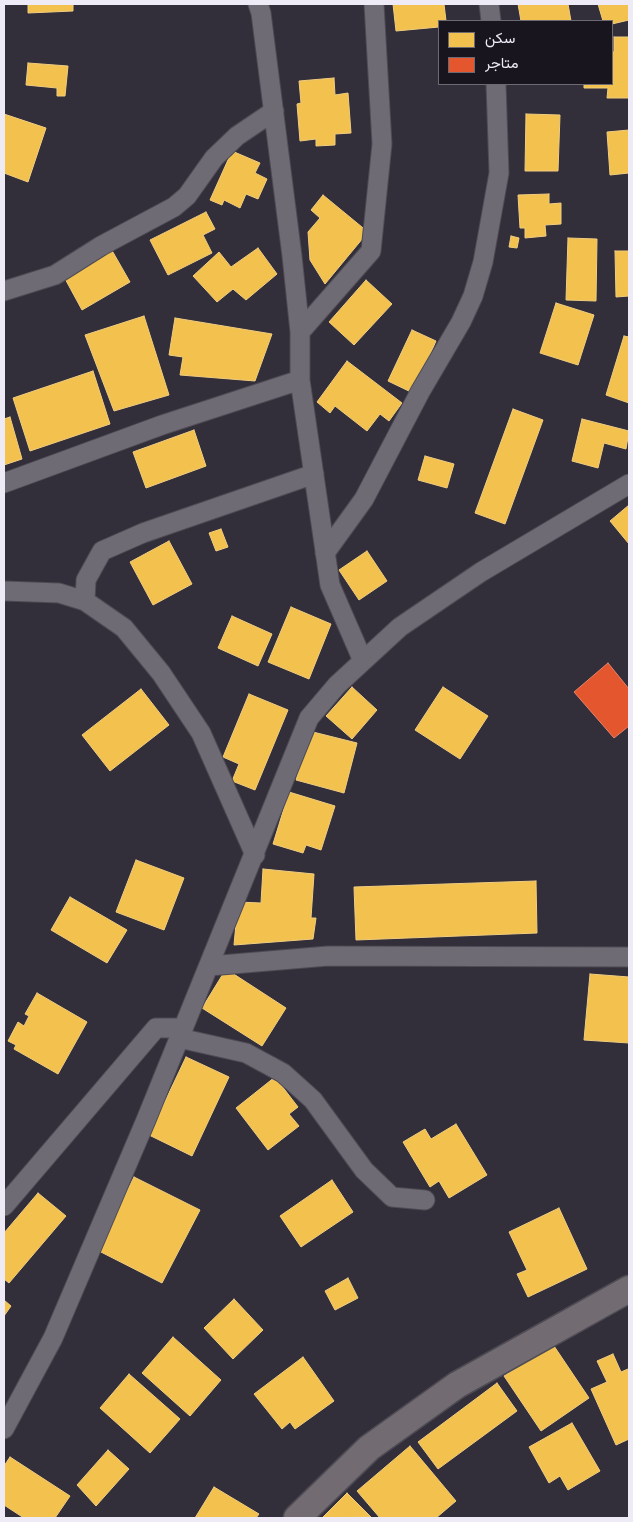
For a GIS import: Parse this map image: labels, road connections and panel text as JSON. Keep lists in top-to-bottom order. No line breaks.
{"legend":["سكن","متاجر"]}
